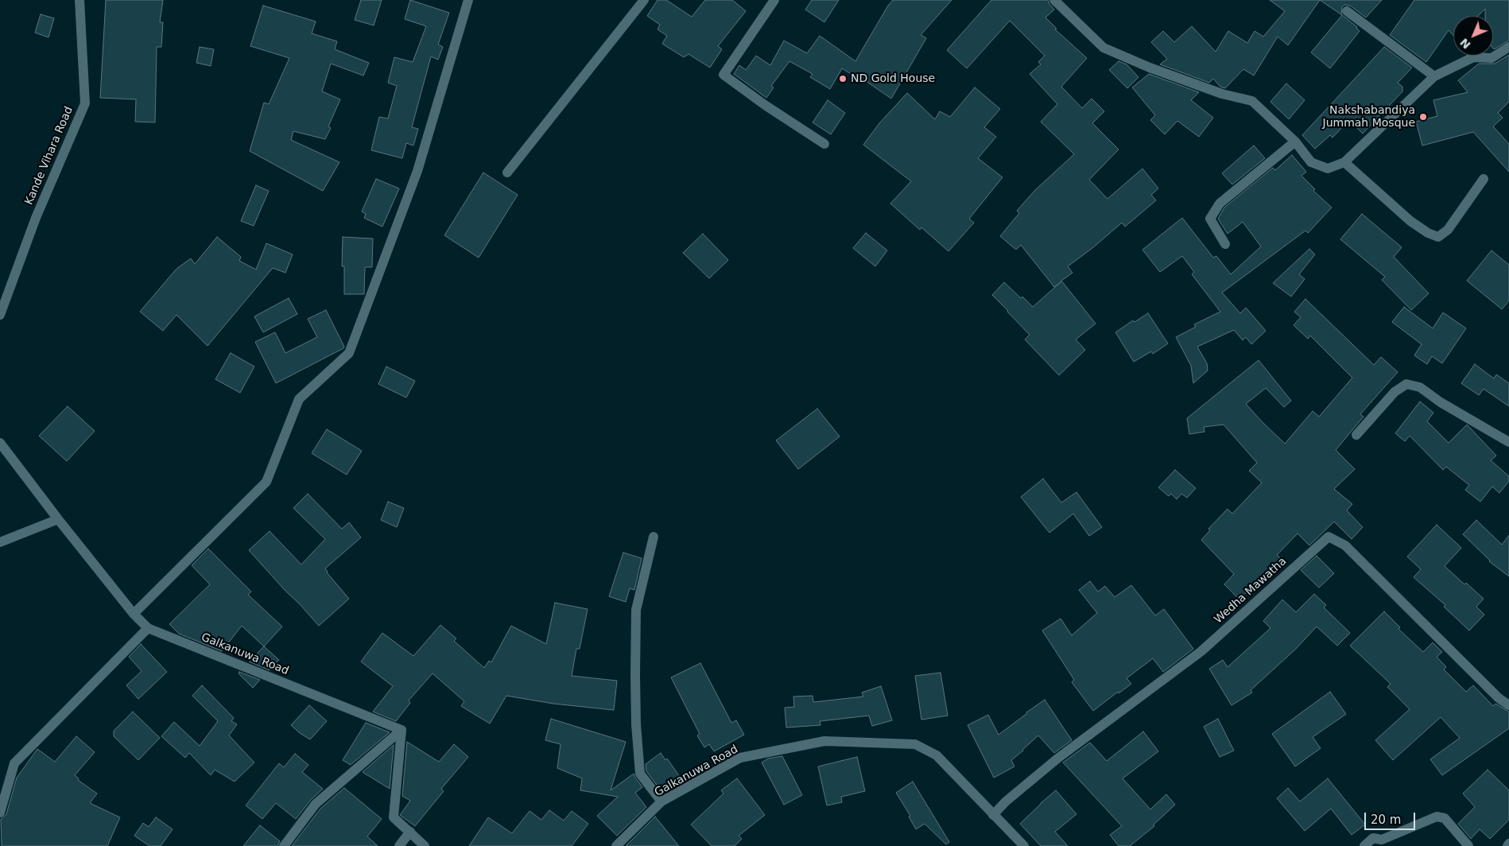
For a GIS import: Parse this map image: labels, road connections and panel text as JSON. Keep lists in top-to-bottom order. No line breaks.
{"streets":{"street":["Kande Vihara Road","Wedha Mawatha","Galkanuwa Road"]},"crossings":[["Wedha Mawatha","Galkanuwa Road"]],"places":["ND Gold House","Nakshabandiya Jummah Mosque"],"scale_bar":"20 m","north":"bottom left"}
